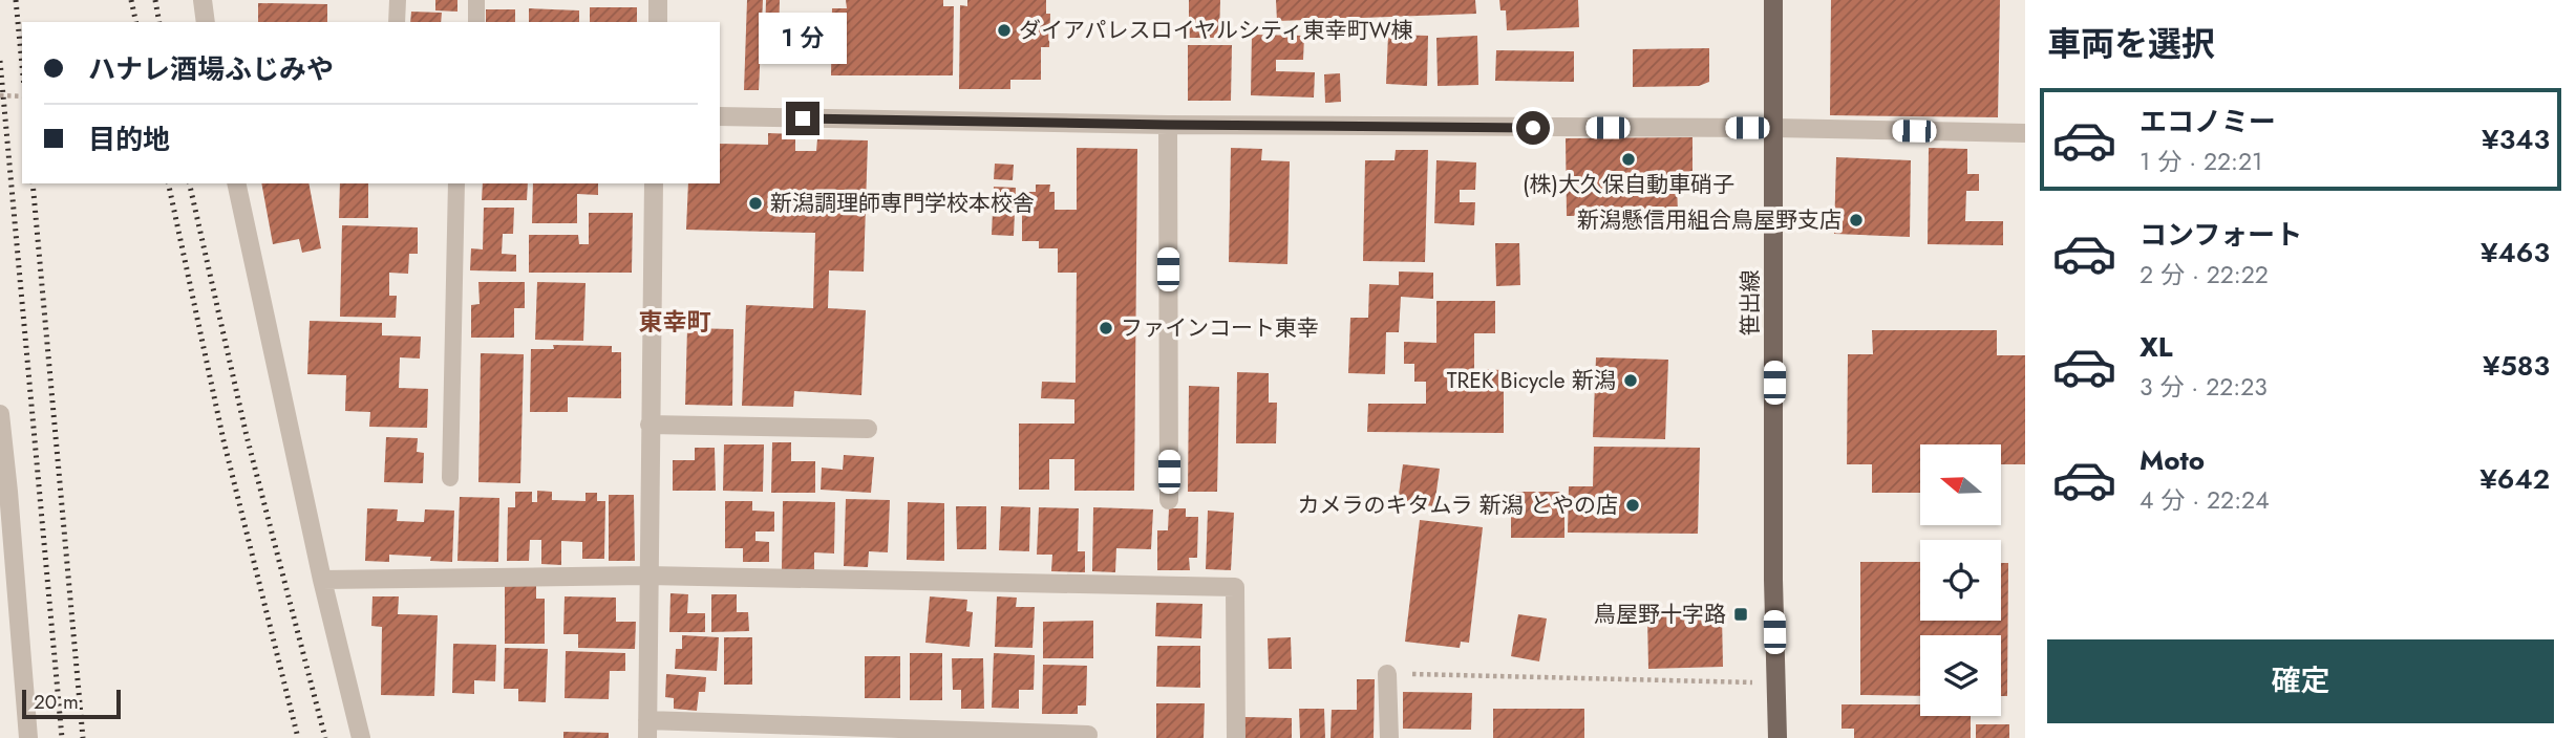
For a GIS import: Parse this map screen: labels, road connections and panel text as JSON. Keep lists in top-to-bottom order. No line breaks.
{"streets":{"main road":["笹出線"]},"districts":["東幸町"],"places":{"other":["ダイアパレスロイヤルシティ東幸町W棟","(株)大久保自動車硝子","新潟調理師専門学校本校舎","新潟懸信用組合鳥屋野支店","ファインコート東幸","TREK Bicycle 新潟","カメラのキタムラ 新潟 とやの店"],"transit":["鳥屋野十字路"]},"scale_bar":"20 m","north":"left","page":{"heading":"車両を選択","bubble":"1 分","banner":["ハナレ酒場ふじみや","目的地"],"list":[{"name":"エコノミー","note":"1 分 · 22:21","value":"¥343"},{"name":"コンフォート","note":"2 分 · 22:22","value":"¥463"},{"name":"XL","note":"3 分 · 22:23","value":"¥583"},{"name":"Moto","note":"4 分 · 22:24","value":"¥642"}],"buttons":"確定","scale":"20 m"}}
